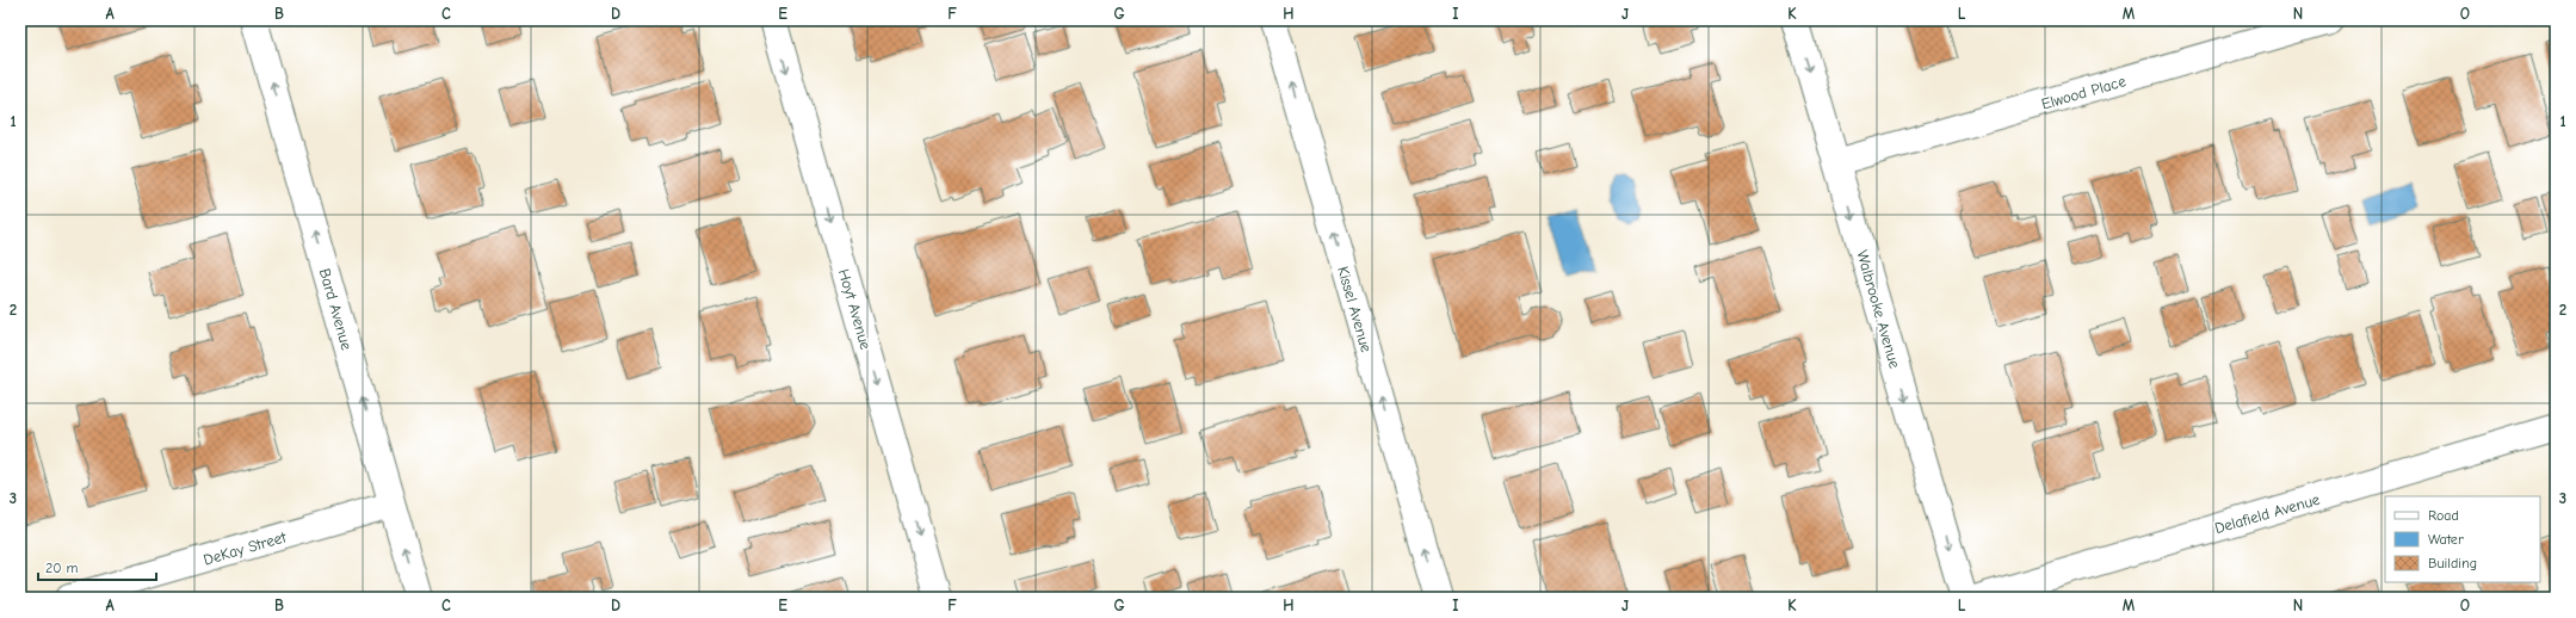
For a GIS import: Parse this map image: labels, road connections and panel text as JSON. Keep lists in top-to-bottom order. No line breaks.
{"streets":{"street":["Elwood Place","Bard Avenue","Hoyt Avenue","Kissel Avenue","Walbrooke Avenue","Delafield Avenue","DeKay Street"]},"crossings":[["Elwood Place","Walbrooke Avenue"],["Bard Avenue","DeKay Street"]],"one_way":["Bard Avenue","Hoyt Avenue","Kissel Avenue","Walbrooke Avenue"],"legend":["Road","Water","Building"],"scale_bar":"20 m","grid":{"columns":["A","B","C","D","E","F","G","H","I","J","K","L","M","N","O"],"rows":["1","2","3"]}}
